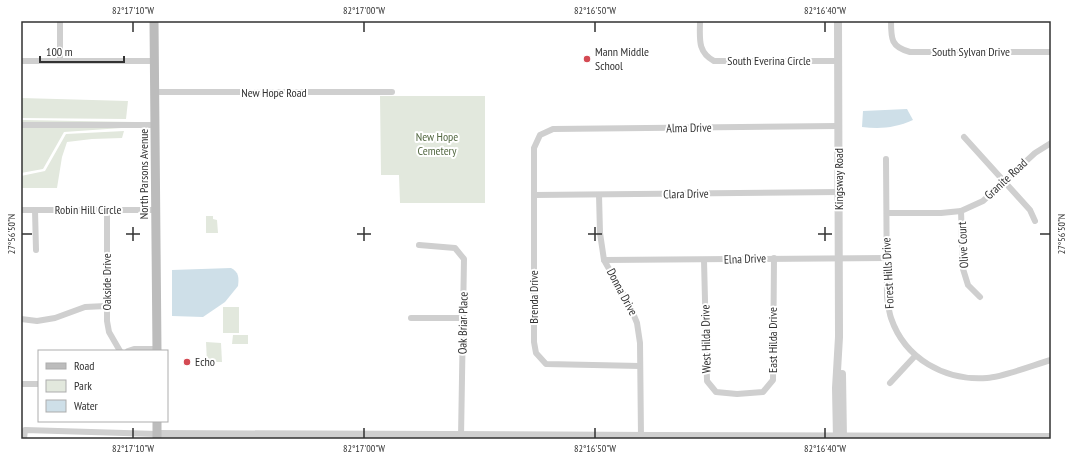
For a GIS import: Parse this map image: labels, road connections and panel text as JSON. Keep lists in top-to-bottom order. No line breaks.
{"streets":{"main road":["North Parsons Avenue"],"street":["South Sylvan Drive","South Everina Circle","New Hope Road","Alma Drive","Kingsway Road","Granite Road","Clara Drive","Robin Hill Circle","Olive Court","Elna Drive","Forest Hills Drive","Oakside Drive","Donna Drive","Brenda Drive","Oak Briar Place","West Hilda Drive","East Hilda Drive"]},"crossings":[["South Everina Circle","Kingsway Road"],["New Hope Road","North Parsons Avenue"],["Alma Drive","Kingsway Road"],["Alma Drive","Brenda Drive"],["North Parsons Avenue","Robin Hill Circle"],["Kingsway Road","Clara Drive"],["Kingsway Road","Elna Drive"],["Granite Road","Olive Court"],["Granite Road","Forest Hills Drive"],["Clara Drive","Donna Drive"],["Clara Drive","Brenda Drive"],["Robin Hill Circle","Oakside Drive"],["Elna Drive","Forest Hills Drive"],["Elna Drive","Donna Drive"],["Elna Drive","West Hilda Drive"],["Elna Drive","East Hilda Drive"],["Donna Drive","Brenda Drive"],["West Hilda Drive","East Hilda Drive"]],"parks":["New Hope Cemetery"],"places":["Mann Middle School","Echo"],"legend":["Road","Park","Water"],"scale_bar":"100 m","coordinates":["82°17'10\"W","82°17'00\"W","82°16'50\"W","82°16'40\"W","27°56'50\"N"]}
